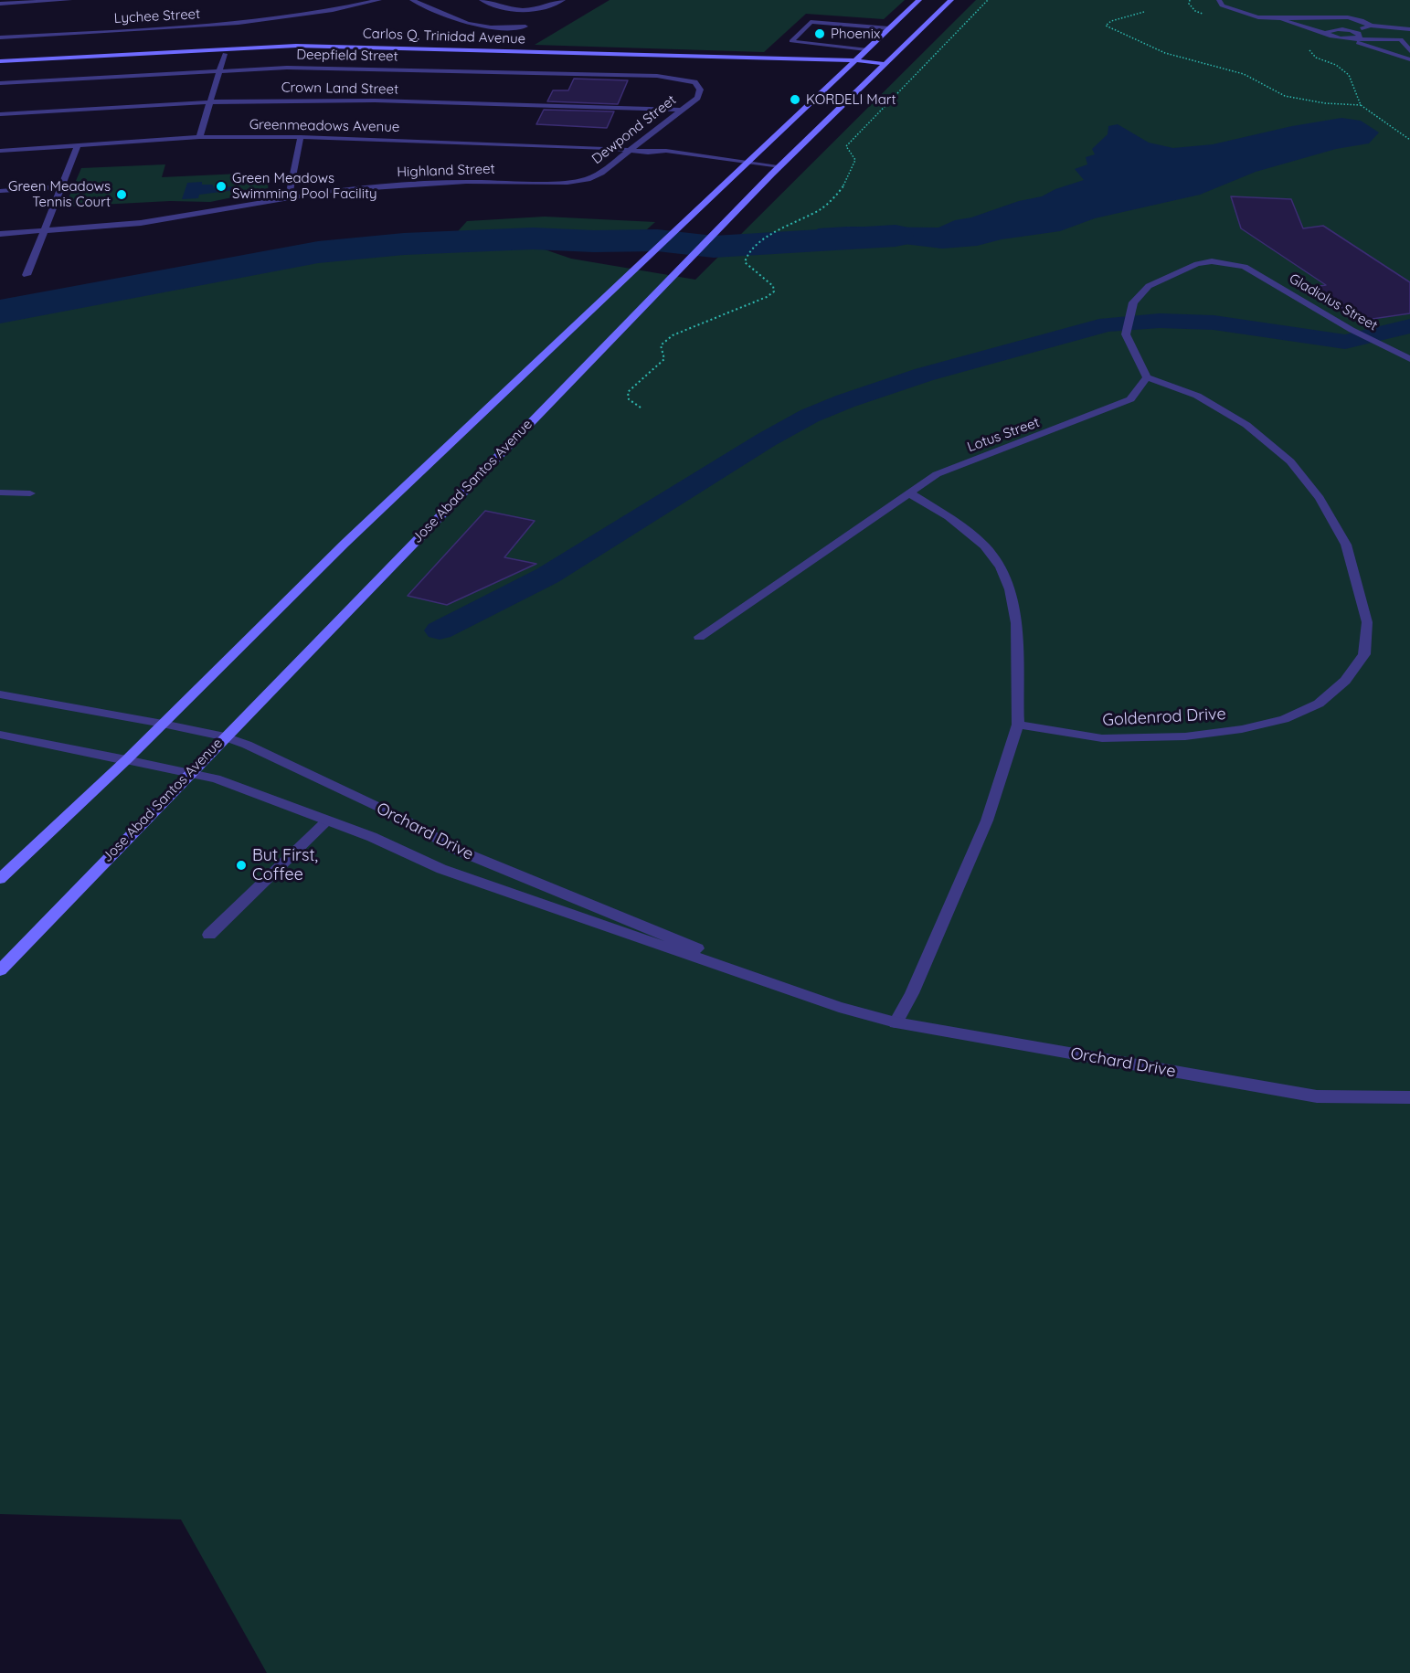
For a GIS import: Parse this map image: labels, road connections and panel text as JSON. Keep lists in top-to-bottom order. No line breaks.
{"streets":{"main road":["Carlos Q. Trinidad Avenue","Jose Abad Santos Avenue"],"street":["Lychee Street","Deepfield Street","Crown Land Street","Greenmeadows Avenue","Dewpond Street","Highland Street","Gladiolus Street","Lotus Street","Goldenrod Drive","Orchard Drive"]},"crossings":[["Carlos Q. Trinidad Avenue","Jose Abad Santos Avenue"],["Deepfield Street","Dewpond Street"],["Crown Land Street","Dewpond Street"],["Greenmeadows Avenue","Dewpond Street"],["Greenmeadows Avenue","Jose Abad Santos Avenue"],["Dewpond Street","Highland Street"],["Gladiolus Street","Lotus Street"],["Gladiolus Street","Goldenrod Drive"],["Lotus Street","Goldenrod Drive"],["Jose Abad Santos Avenue","Orchard Drive"]],"places":["Phoenix","KORDELI Mart","Green Meadows Swimming Pool Facility","Green Meadows Tennis Court","But First, Coffee"]}
